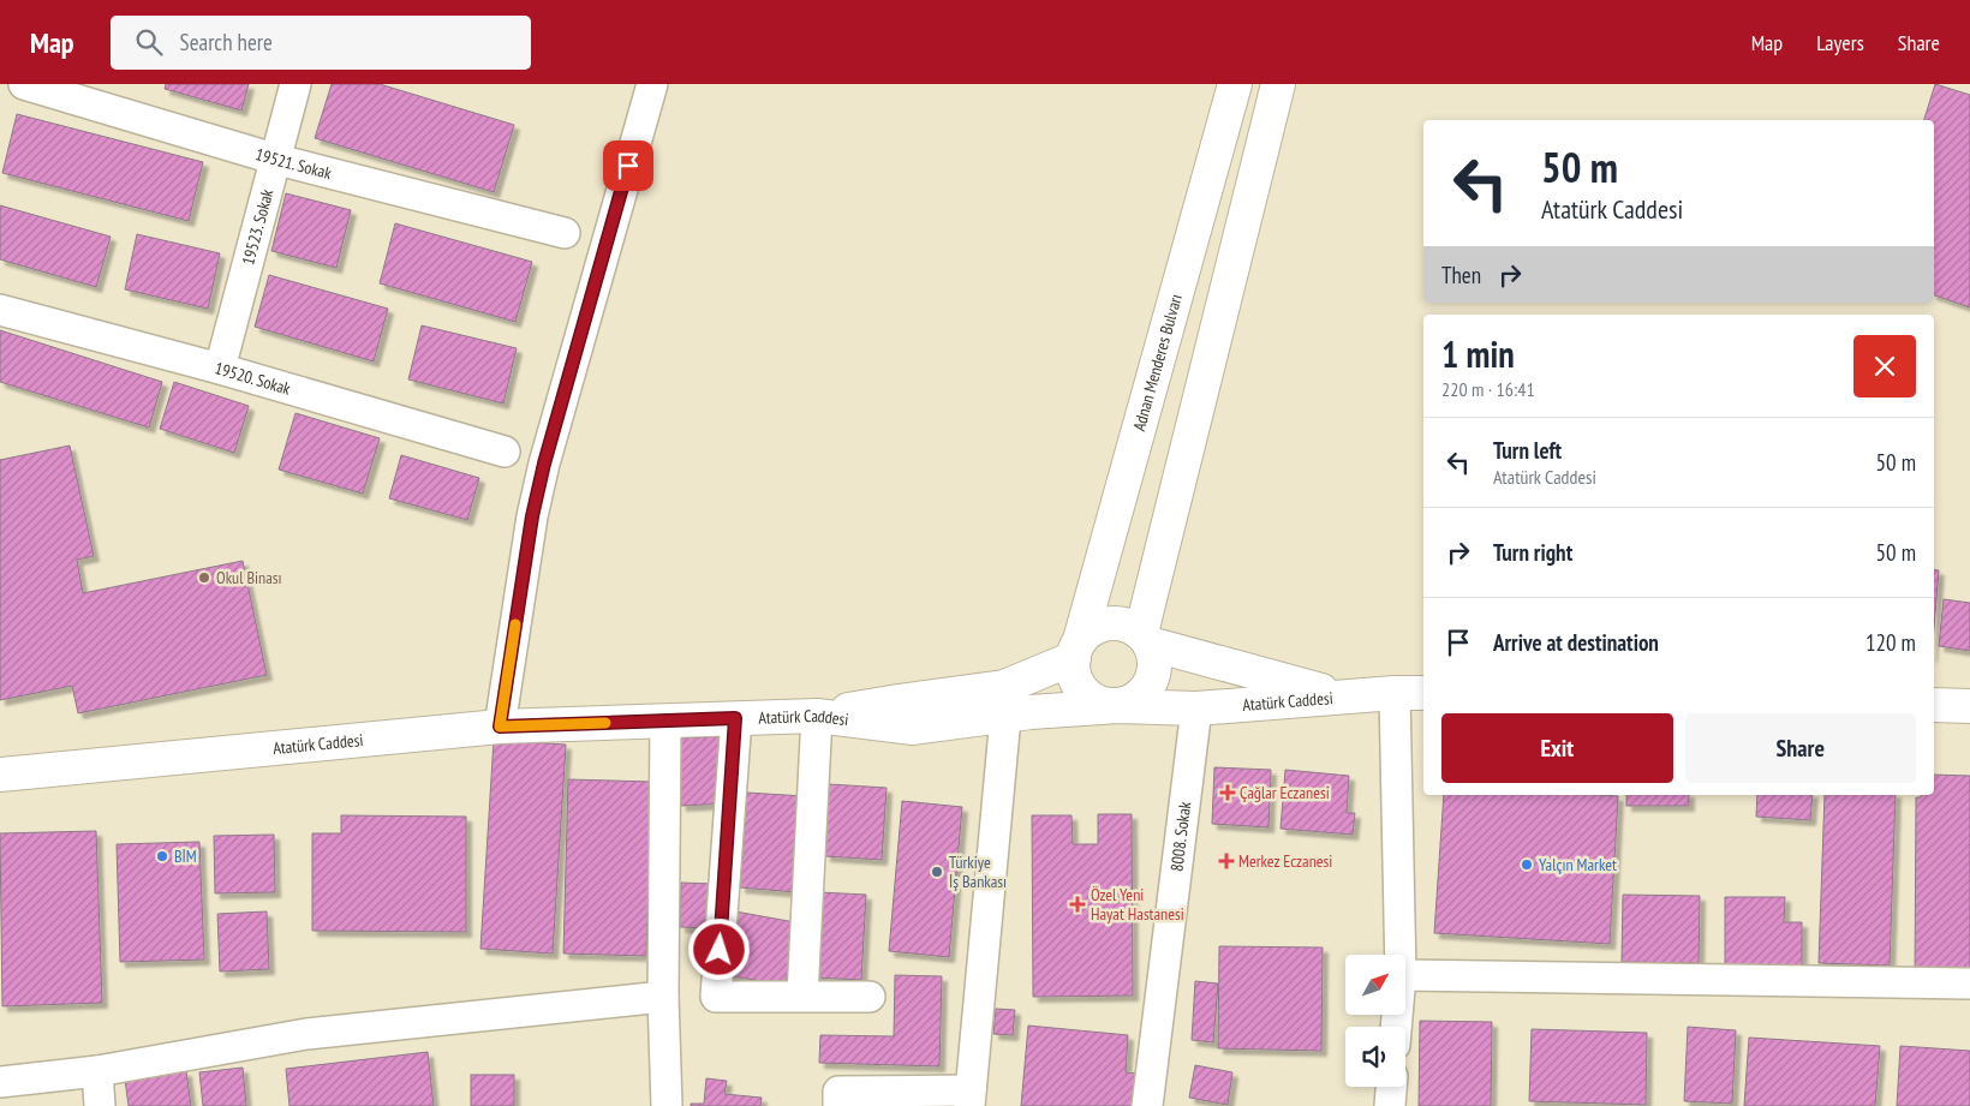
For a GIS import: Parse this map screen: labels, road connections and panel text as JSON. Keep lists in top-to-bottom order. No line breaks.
{"streets":{"street":["19521. Sokak","19523. Sokak","Adnan Menderes Bulvarı","19520. Sokak","Atatürk Caddesi","8008. Sokak"]},"crossings":[["19521. Sokak","19523. Sokak"],["19523. Sokak","19520. Sokak"],["Adnan Menderes Bulvarı","Atatürk Caddesi"],["Atatürk Caddesi","8008. Sokak"]],"places":{"other":["Okul Binası","BİM","Yalçın Market","Türkiye İş Bankası"],"health":["Çağlar Eczanesi","Merkez Eczanesi","Özel Yeni Hayat Hastanesi"]},"north":"top right","page":{"header":"Map","search":"Search here","nav":["Map","Layers","Share"],"turn":["50 m","Atatürk Caddesi"],"then":"Then","heading":["1 min","220 m · 16:41"],"list":[{"name":"Turn left","note":"Atatürk Caddesi","value":"50 m"},{"name":"Turn right","value":"50 m"},{"name":"Arrive at destination","value":"120 m"}],"buttons":["Exit","Share"]}}
